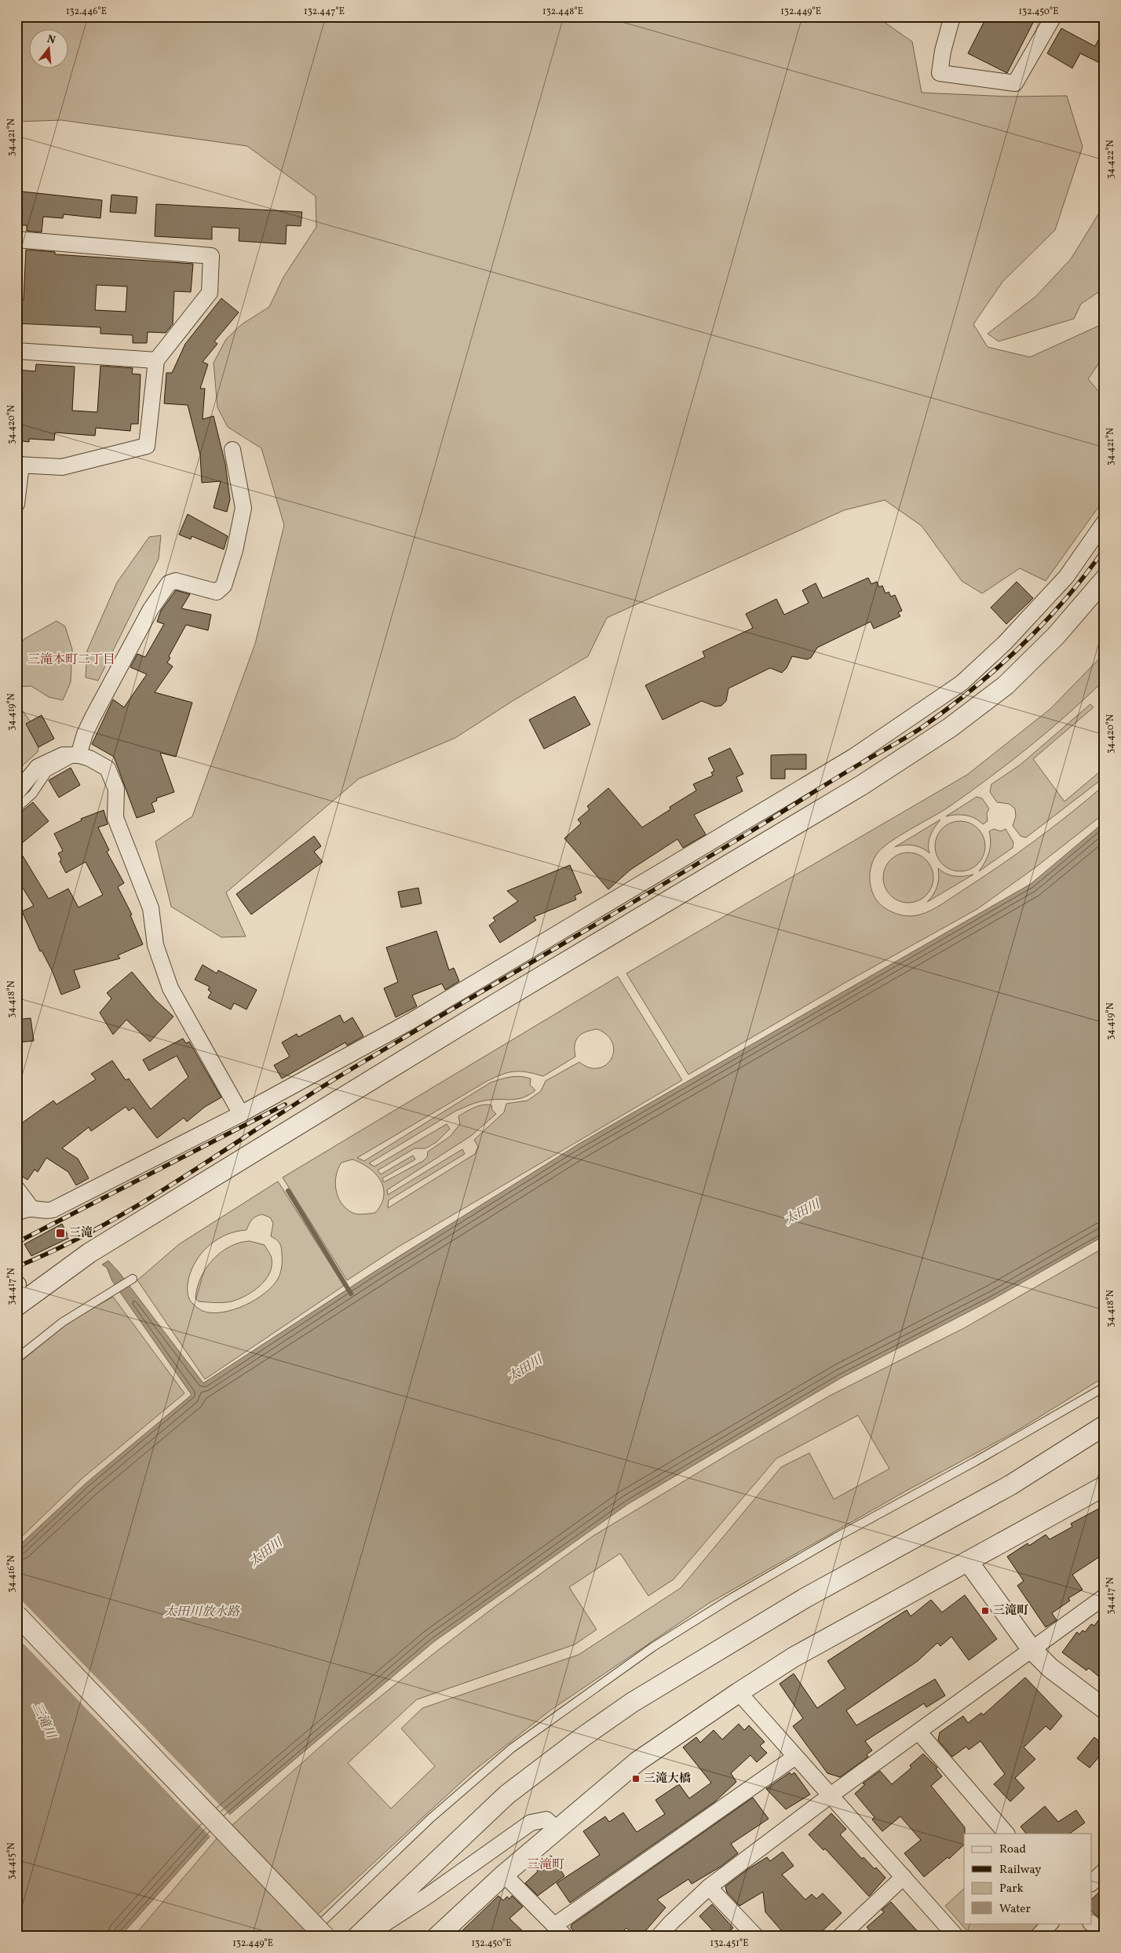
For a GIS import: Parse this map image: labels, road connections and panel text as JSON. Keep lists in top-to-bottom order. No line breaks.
{"districts":["三滝本町二丁目","三滝町"],"water":["太田川","太田川放水路","三滝川"],"places":{"transit":["三滝","三滝町","三滝大橋"]},"legend":["Road","Railway","Park","Water"],"north":"top","coordinates":["132.446°E","132.447°E","132.448°E","132.449°E","132.450°E","34.421°N","34.422°N","34.420°N","34.419°N","34.418°N","34.417°N","34.416°N","34.415°N","132.451°E"]}
